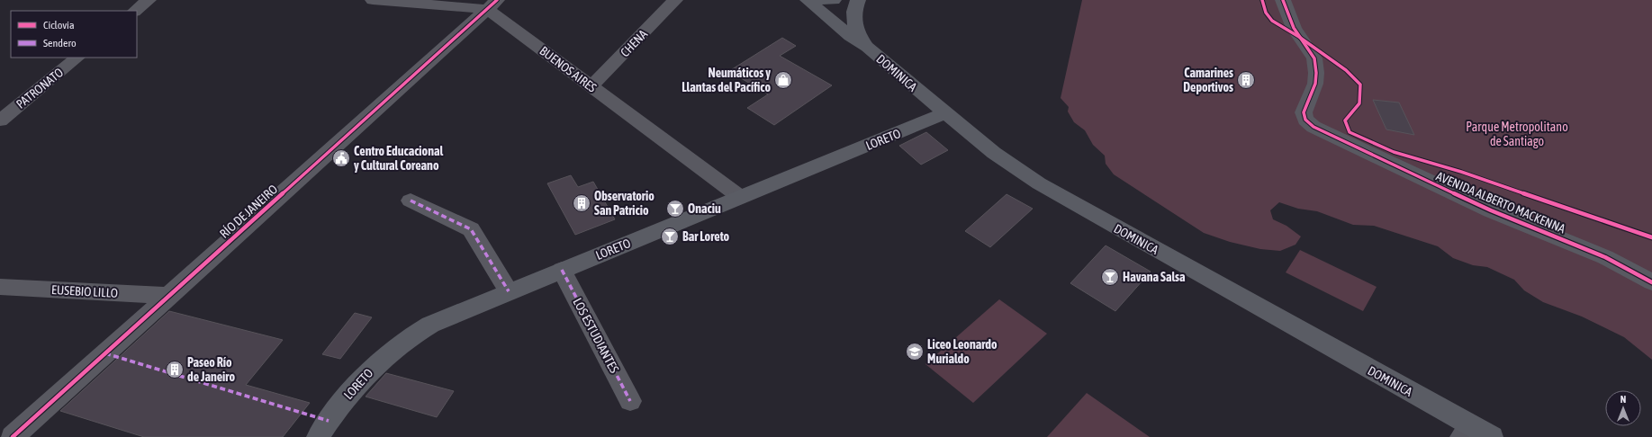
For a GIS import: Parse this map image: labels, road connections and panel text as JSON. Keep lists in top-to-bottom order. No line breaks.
{"streets":{"main road":["DOMINICA","LORETO"],"street":["CHENA","BUENOS AIRES","PATRONATO","AVENIDA ALBERTO MACKENNA","RÍO DE JANEIRO","EUSEBIO LILLO","LOS ESTUDIANTES"]},"crossings":[["CHENA","BUENOS AIRES"],["BUENOS AIRES","LORETO"],["BUENOS AIRES","RÍO DE JANEIRO"],["DOMINICA","LORETO"],["LORETO","LOS ESTUDIANTES"],["RÍO DE JANEIRO","EUSEBIO LILLO"]],"parks":["Parque Metropolitano de Santiago"],"places":{"shop":["Neumáticos y Llantas del Pacífico"],"building":["Camarines Deportivos","Observatorio San Patricio","Paseo Río de Janeiro"],"public building":["Centro Educacional y Cultural Coreano"],"bar":["Onaciu","Bar Loreto","Havana Salsa"],"school or university":["Liceo Leonardo Murialdo"]},"legend":["Ciclovía","Sendero"],"north":"top"}
